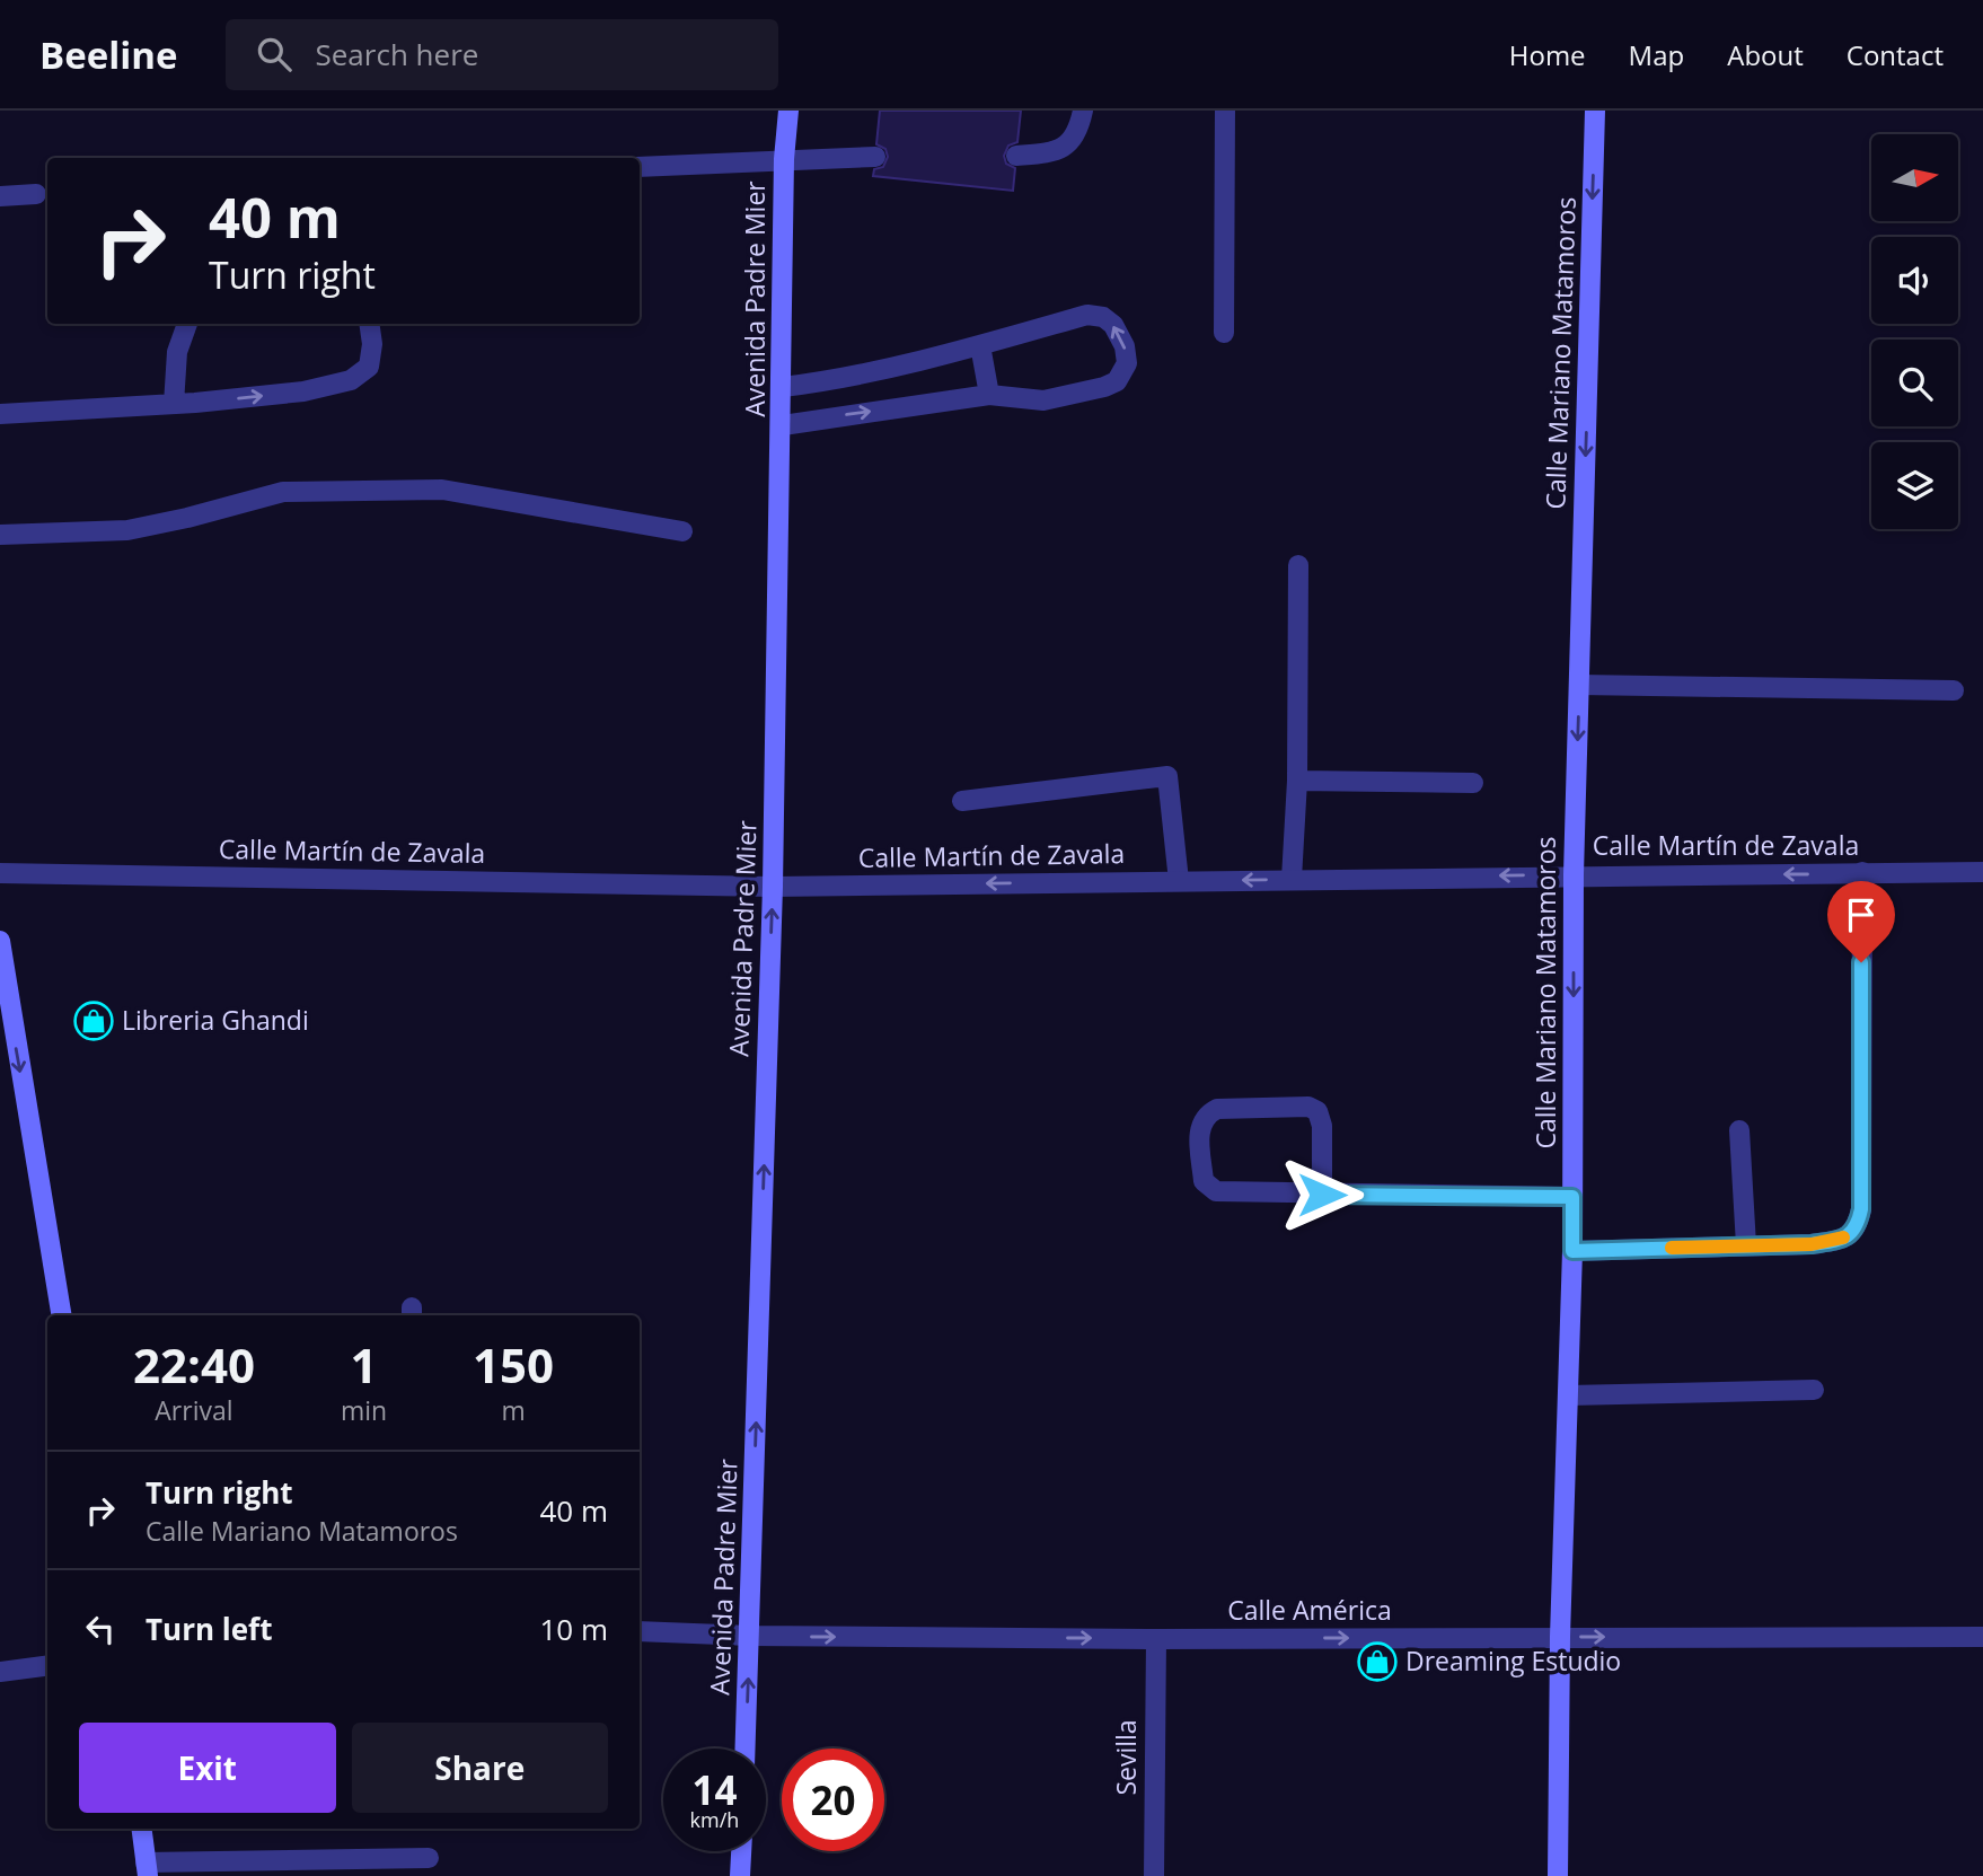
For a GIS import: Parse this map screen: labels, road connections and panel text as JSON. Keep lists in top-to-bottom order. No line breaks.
{"streets":{"street":["Avenida Padre Mier","Calle Mariano Matamoros","Calle Martín de Zavala","Calle América","Sevilla"]},"crossings":[["Avenida Padre Mier","Calle Martín de Zavala"],["Avenida Padre Mier","Calle América"],["Calle Mariano Matamoros","Calle Martín de Zavala"],["Calle Mariano Matamoros","Calle América"],["Calle América","Sevilla"]],"one_way":["Avenida Padre Mier","Calle Mariano Matamoros","Calle Martín de Zavala","Calle América"],"places":{"shop":["Libreria Ghandi","Dreaming Estudio"]},"north":"right","page":{"header":"Beeline","search":"Search here","nav":["Home","Map","About","Contact"],"turn":["40 m","Turn right"],"eta":["22:40","Arrival","1","min","150","m"],"list":[{"name":"Turn right","note":"Calle Mariano Matamoros","value":"40 m"},{"name":"Turn left","value":"10 m"}],"buttons":["Exit","Share"],"speed":"14 km/h","limit":"20"}}
